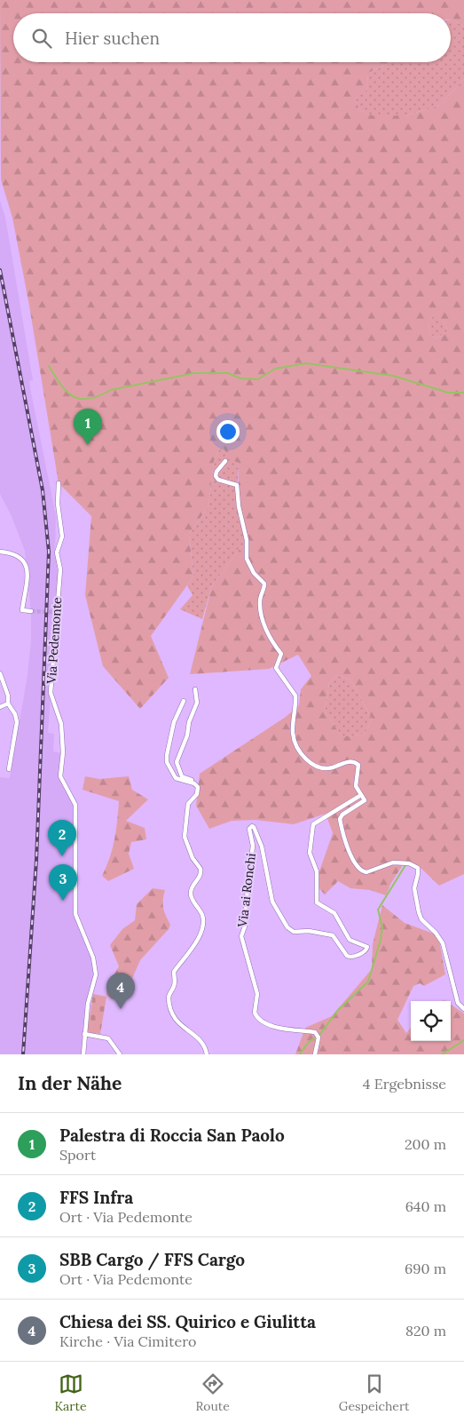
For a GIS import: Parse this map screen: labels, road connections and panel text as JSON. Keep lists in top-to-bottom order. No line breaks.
{"streets":{"street":["Via Pedemonte","Via ai Ronchi"]},"page":{"search":"Hier suchen","pins":["1","2","3","4"],"heading":["In der Nähe","4 Ergebnisse"],"list":[{"mark":"1","name":"Palestra di Roccia San Paolo","note":"Sport","value":"200 m"},{"mark":"2","name":"FFS Infra","note":"Ort · Via Pedemonte","value":"640 m"},{"mark":"3","name":"SBB Cargo / FFS Cargo","note":"Ort · Via Pedemonte","value":"690 m"},{"mark":"4","name":"Chiesa dei SS. Quirico e Giulitta","note":"Kirche · Via Cimitero","value":"820 m"}],"nav":["Karte","Route","Gespeichert"]}}
